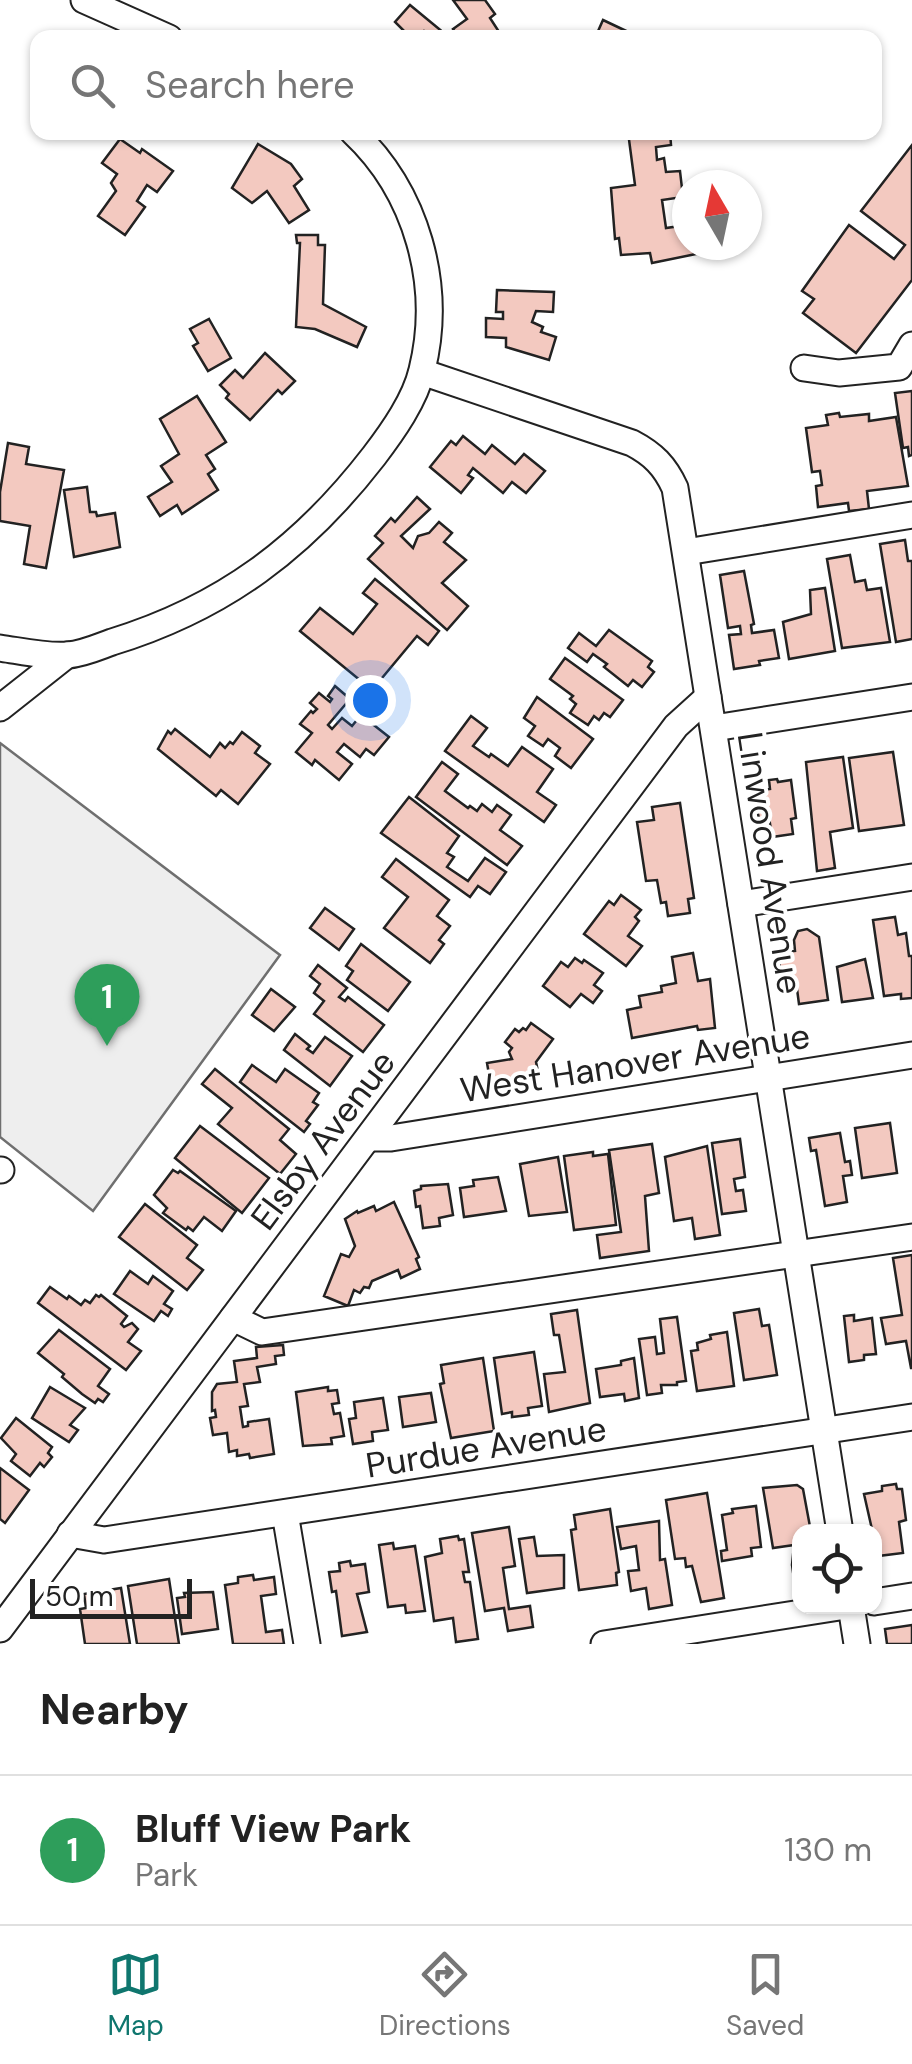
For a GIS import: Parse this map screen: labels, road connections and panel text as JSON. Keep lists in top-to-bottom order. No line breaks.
{"streets":{"street":["Linwood Avenue","West Hanover Avenue","Elsby Avenue","Purdue Avenue"]},"crossings":[["Linwood Avenue","West Hanover Avenue"],["Linwood Avenue","Elsby Avenue"],["Linwood Avenue","Purdue Avenue"],["West Hanover Avenue","Elsby Avenue"],["Elsby Avenue","Purdue Avenue"]],"scale_bar":"50 m","north":"top","page":{"search":"Search here","pins":"1","scale":"50 m","heading":"Nearby","list":[{"mark":"1","name":"Bluff View Park","note":"Park","value":"130 m"}],"nav":["Map","Directions","Saved"]}}
